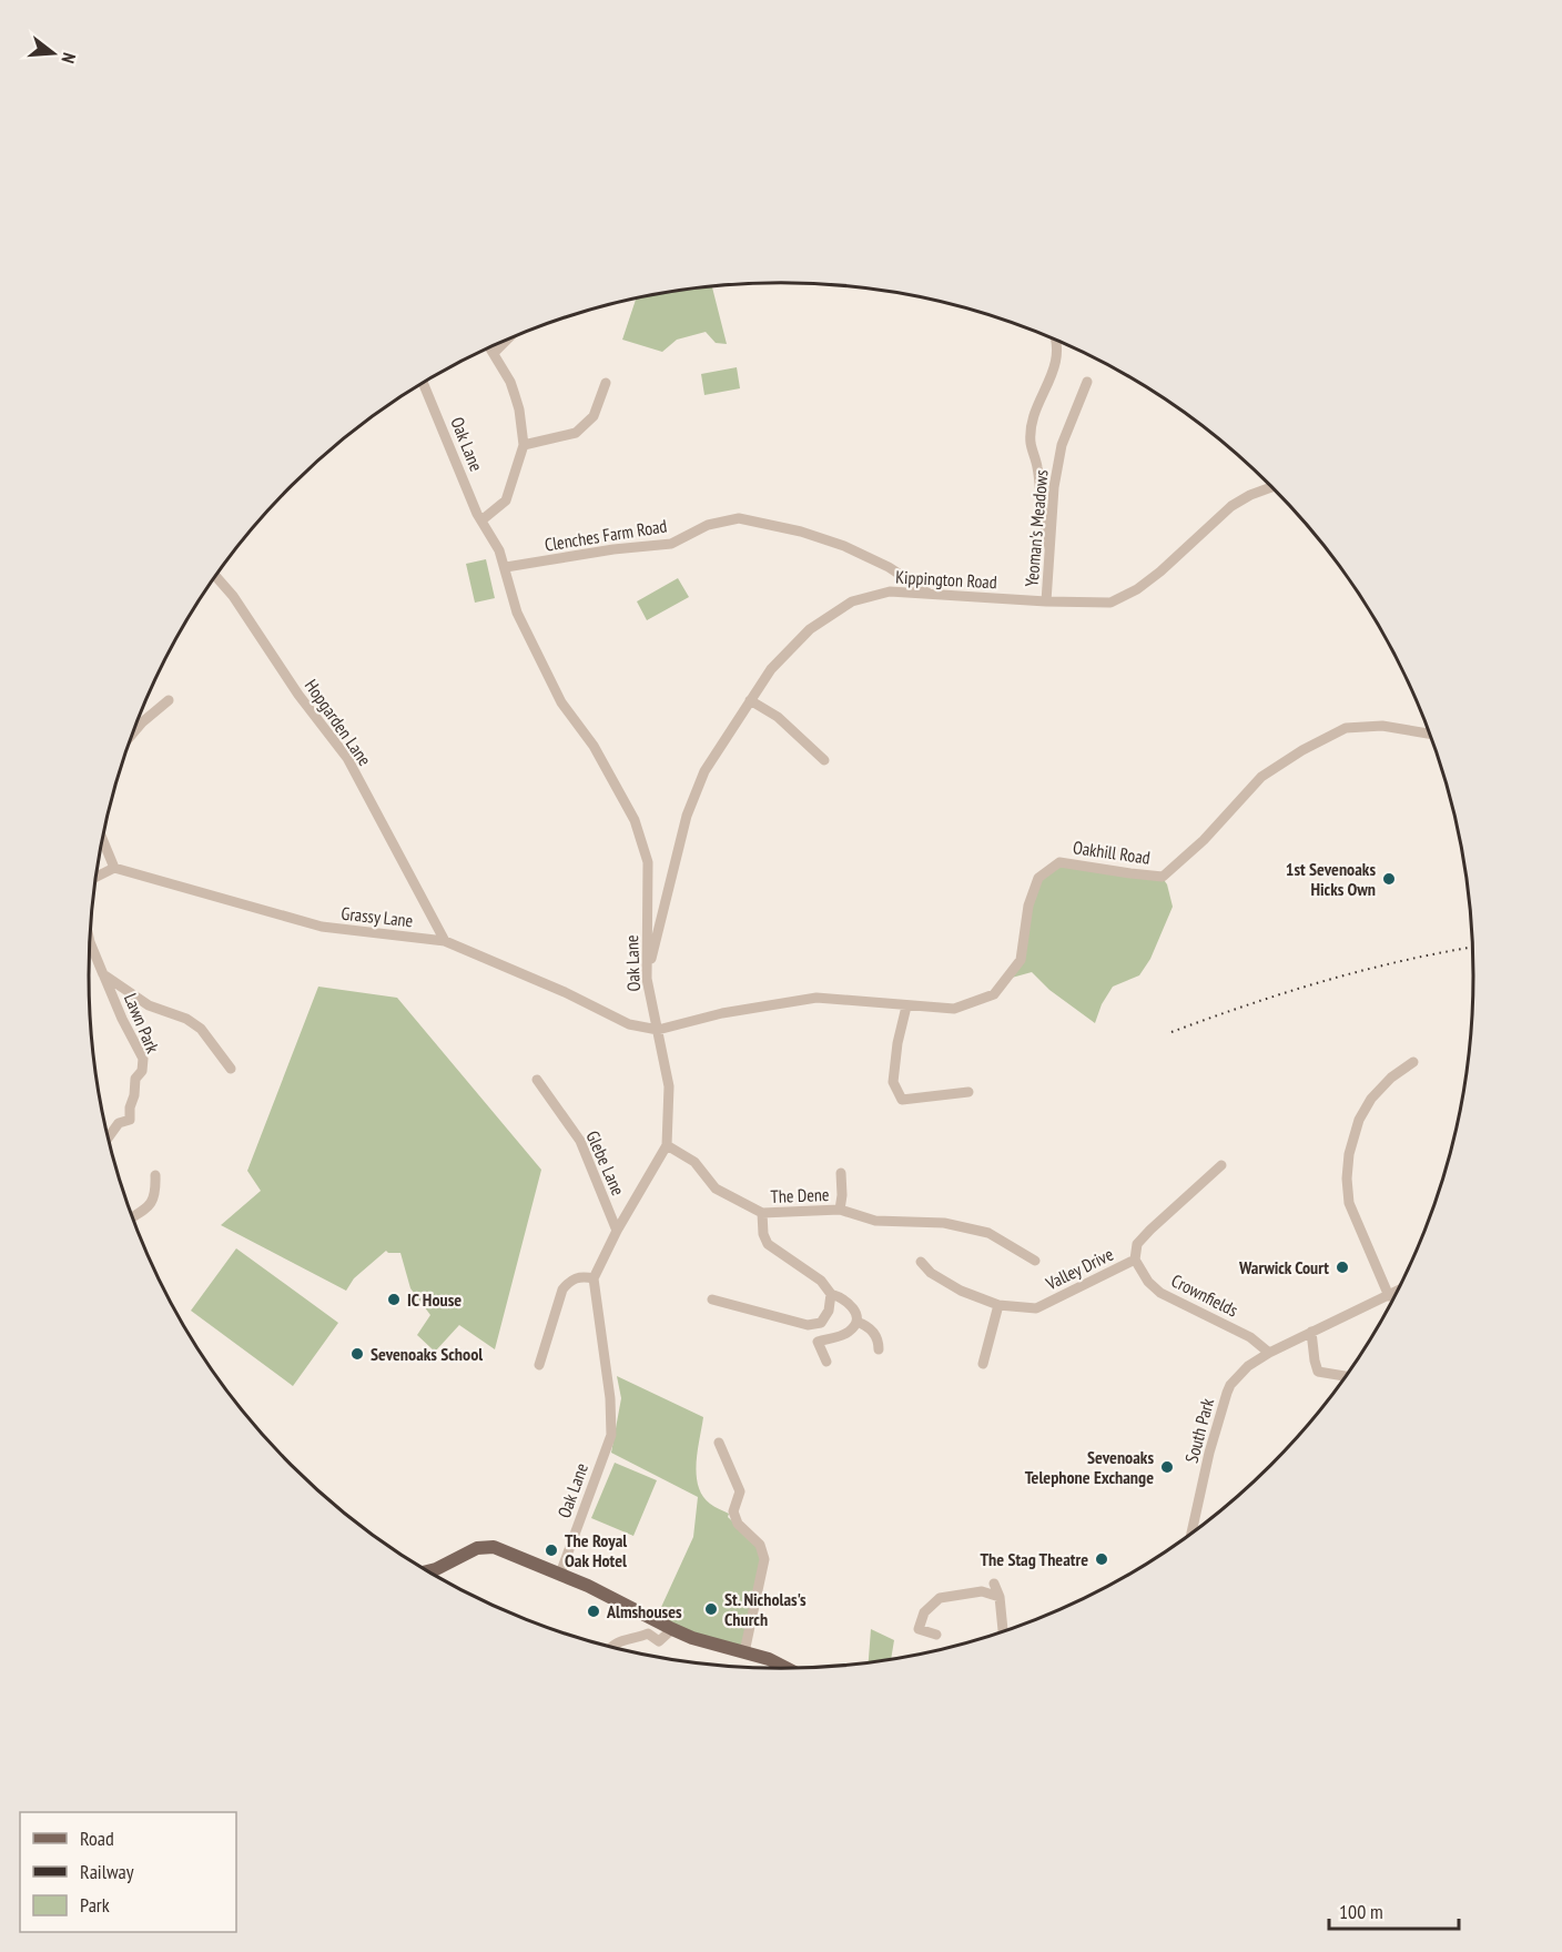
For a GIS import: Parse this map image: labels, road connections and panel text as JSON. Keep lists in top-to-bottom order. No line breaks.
{"streets":{"street":["Oak Lane","Yeoman's Meadows","Clenches Farm Road","Kippington Road","Hopgarden Lane","Oakhill Road","Grassy Lane","Lawn Park","Glebe Lane","The Dene","Valley Drive","Crownfields","South Park"]},"crossings":[["Oak Lane","Clenches Farm Road"],["Oak Lane","Kippington Road"],["Oak Lane","Oakhill Road"],["Oak Lane","Grassy Lane"],["Oak Lane","Glebe Lane"],["Oak Lane","The Dene"],["Yeoman's Meadows","Kippington Road"],["Clenches Farm Road","Kippington Road"],["Hopgarden Lane","Grassy Lane"],["Oakhill Road","Grassy Lane"],["Valley Drive","Crownfields"],["Crownfields","South Park"]],"places":["1st Sevenoaks Hicks Own","Warwick Court","IC House","Sevenoaks School","Sevenoaks Telephone Exchange","The Royal Oak Hotel","The Stag Theatre","St. Nicholas's Church","Almshouses"],"legend":["Road","Railway","Park"],"scale_bar":"100 m","north":"right"}
